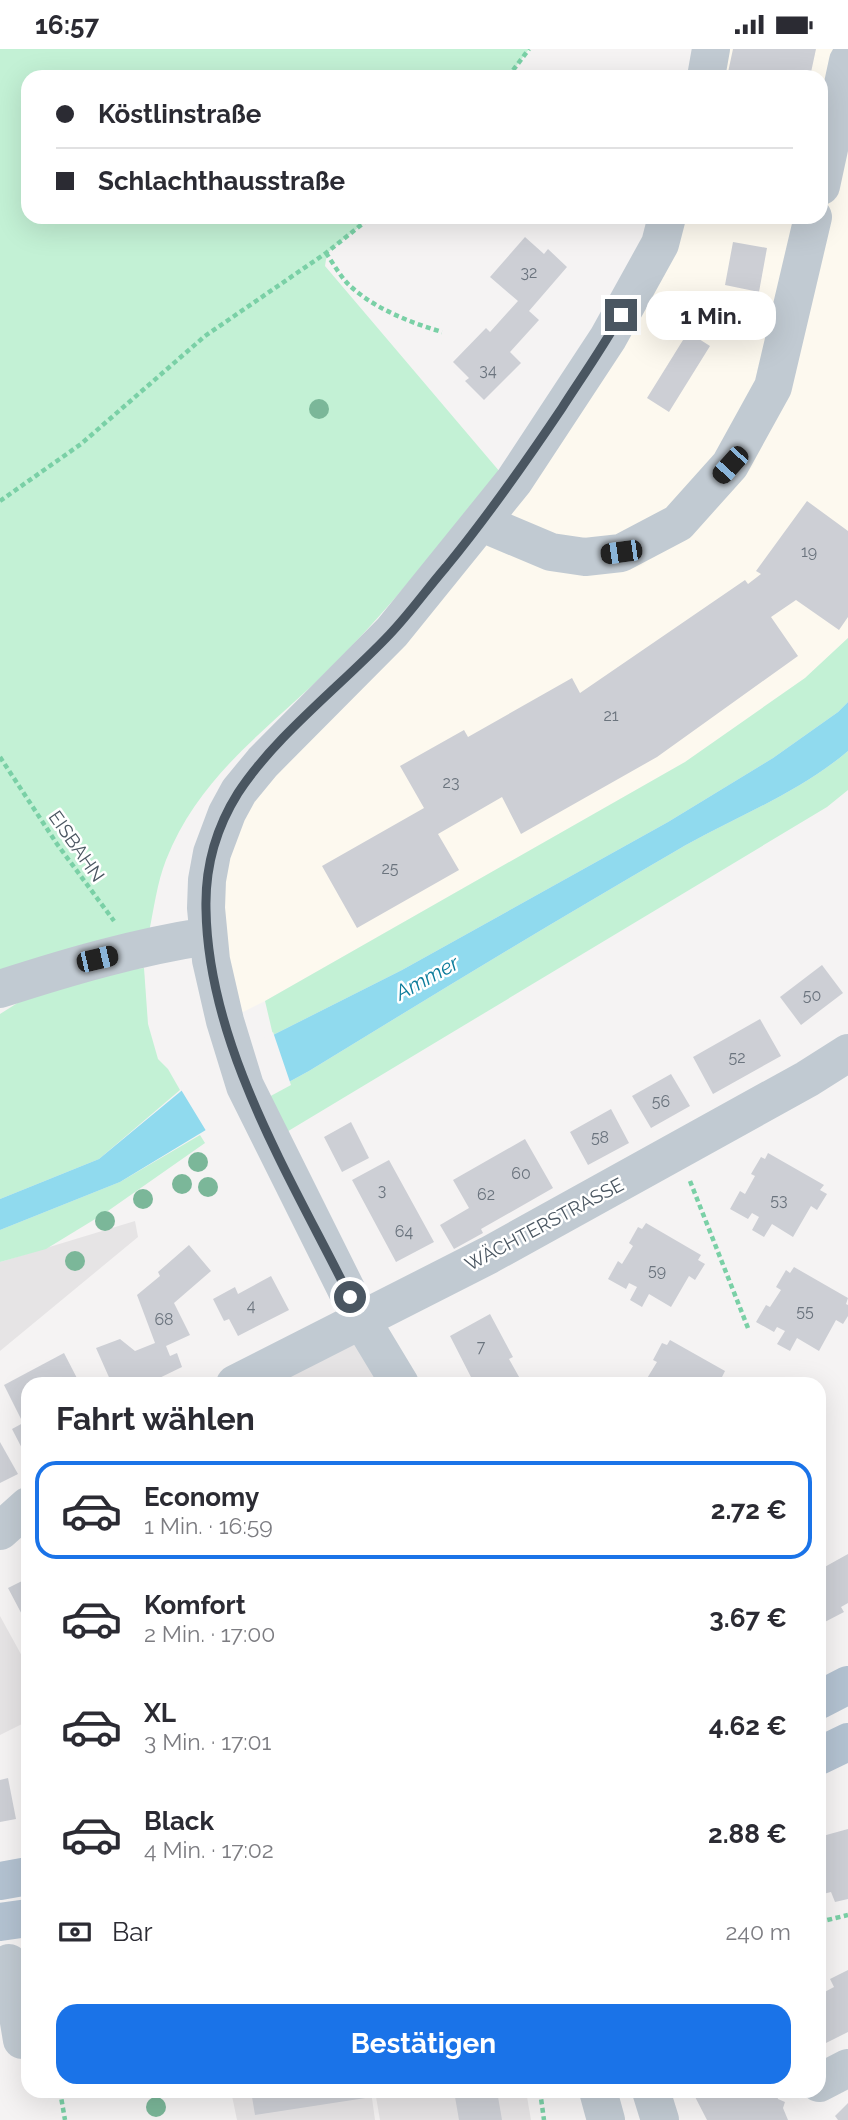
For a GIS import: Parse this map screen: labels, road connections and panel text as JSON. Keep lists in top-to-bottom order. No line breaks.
{"streets":{"street":["WÄCHTERSTRASSE"],"path":["EISBAHN"]},"water":["Ammer"],"house_numbers":["32","34","19","21","23","25","50","52","56","58","60","3","62","53","64","59","4","55","68","7"],"page":{"status":"16:57","banner":["Köstlinstraße","Schlachthausstraße"],"bubble":"1 Min.","heading":"Fahrt wählen","list":[{"name":"Economy","note":"1 Min. · 16:59","value":"2.72 €"},{"name":"Komfort","note":"2 Min. · 17:00","value":"3.67 €"},{"name":"XL","note":"3 Min. · 17:01","value":"4.62 €"},{"name":"Black","note":"4 Min. · 17:02","value":"2.88 €"}],"pay":["Bar","240 m"],"buttons":"Bestätigen"}}
